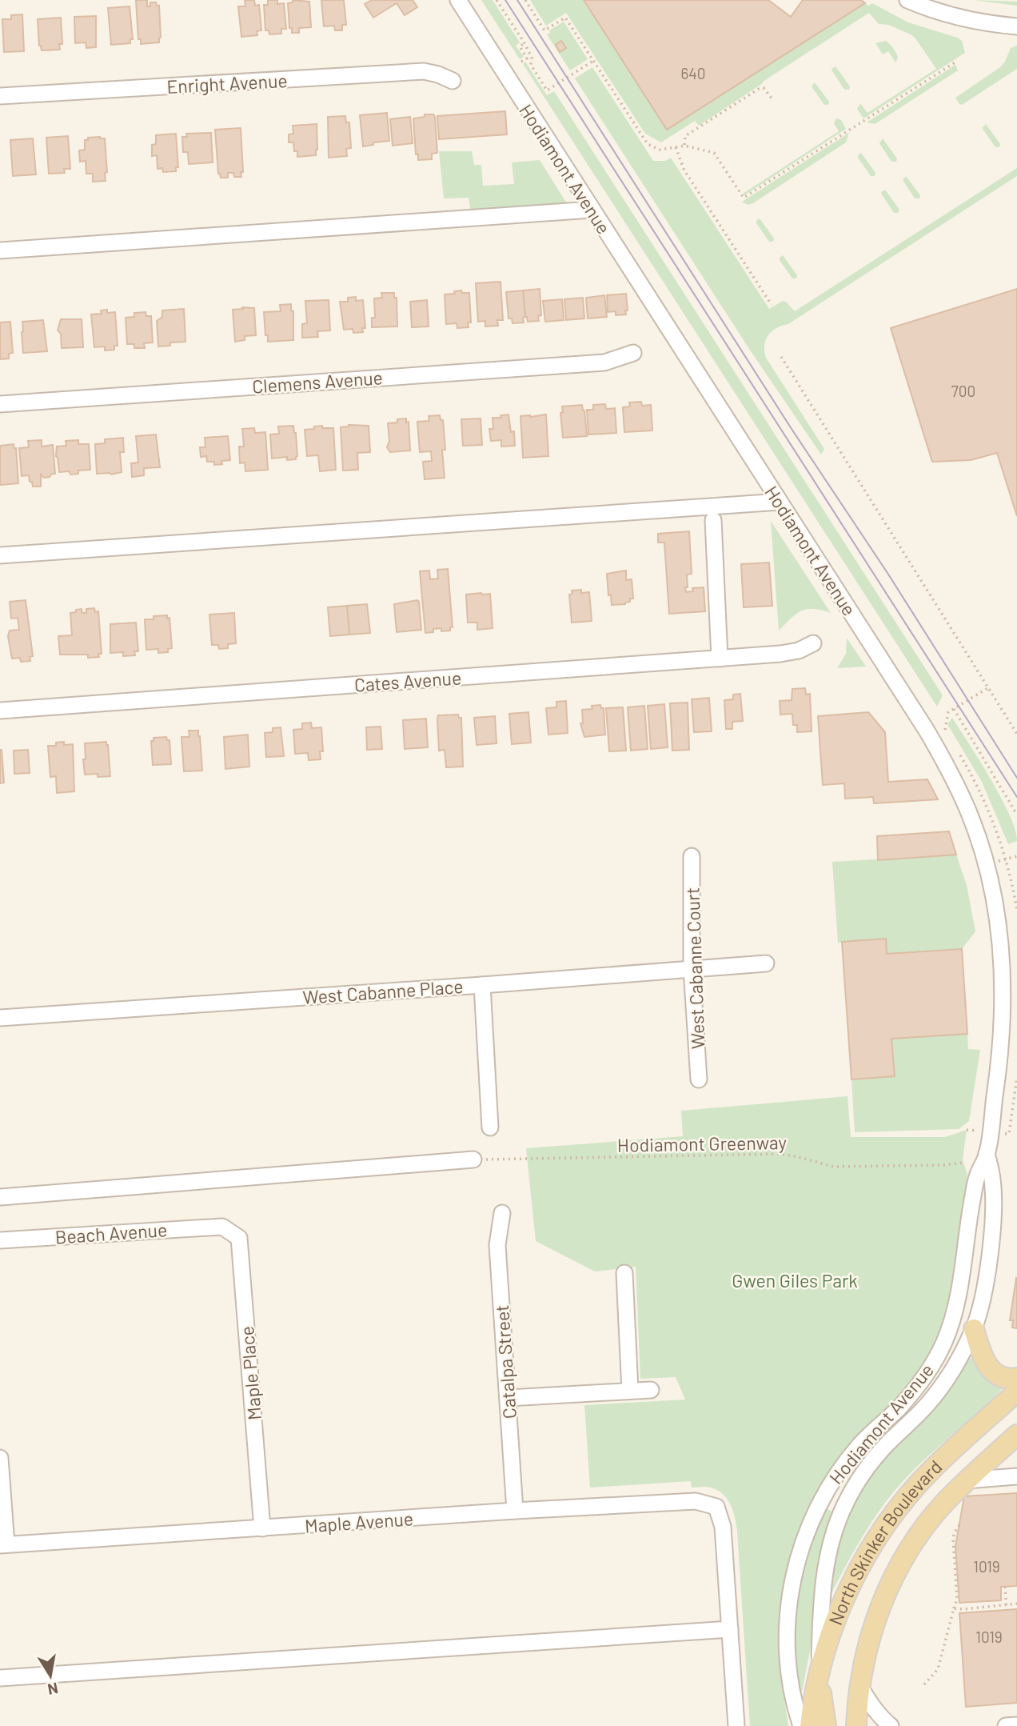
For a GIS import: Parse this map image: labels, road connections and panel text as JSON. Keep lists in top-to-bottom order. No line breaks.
{"streets":{"main road":["North Skinker Boulevard"],"street":["Enright Avenue","Hodiamont Avenue","Clemens Avenue","Cates Avenue","West Cabanne Court","West Cabanne Place","Beach Avenue","Catalpa Street","Maple Place","Maple Avenue"],"path":["Hodiamont Greenway"]},"crossings":[["Hodiamont Avenue","North Skinker Boulevard"],["West Cabanne Court","West Cabanne Place"],["Beach Avenue","Maple Place"],["Catalpa Street","Maple Avenue"],["Maple Place","Maple Avenue"]],"parks":["Gwen Giles Park"],"house_numbers":["640","700","1019","1019"],"north":"bottom"}
